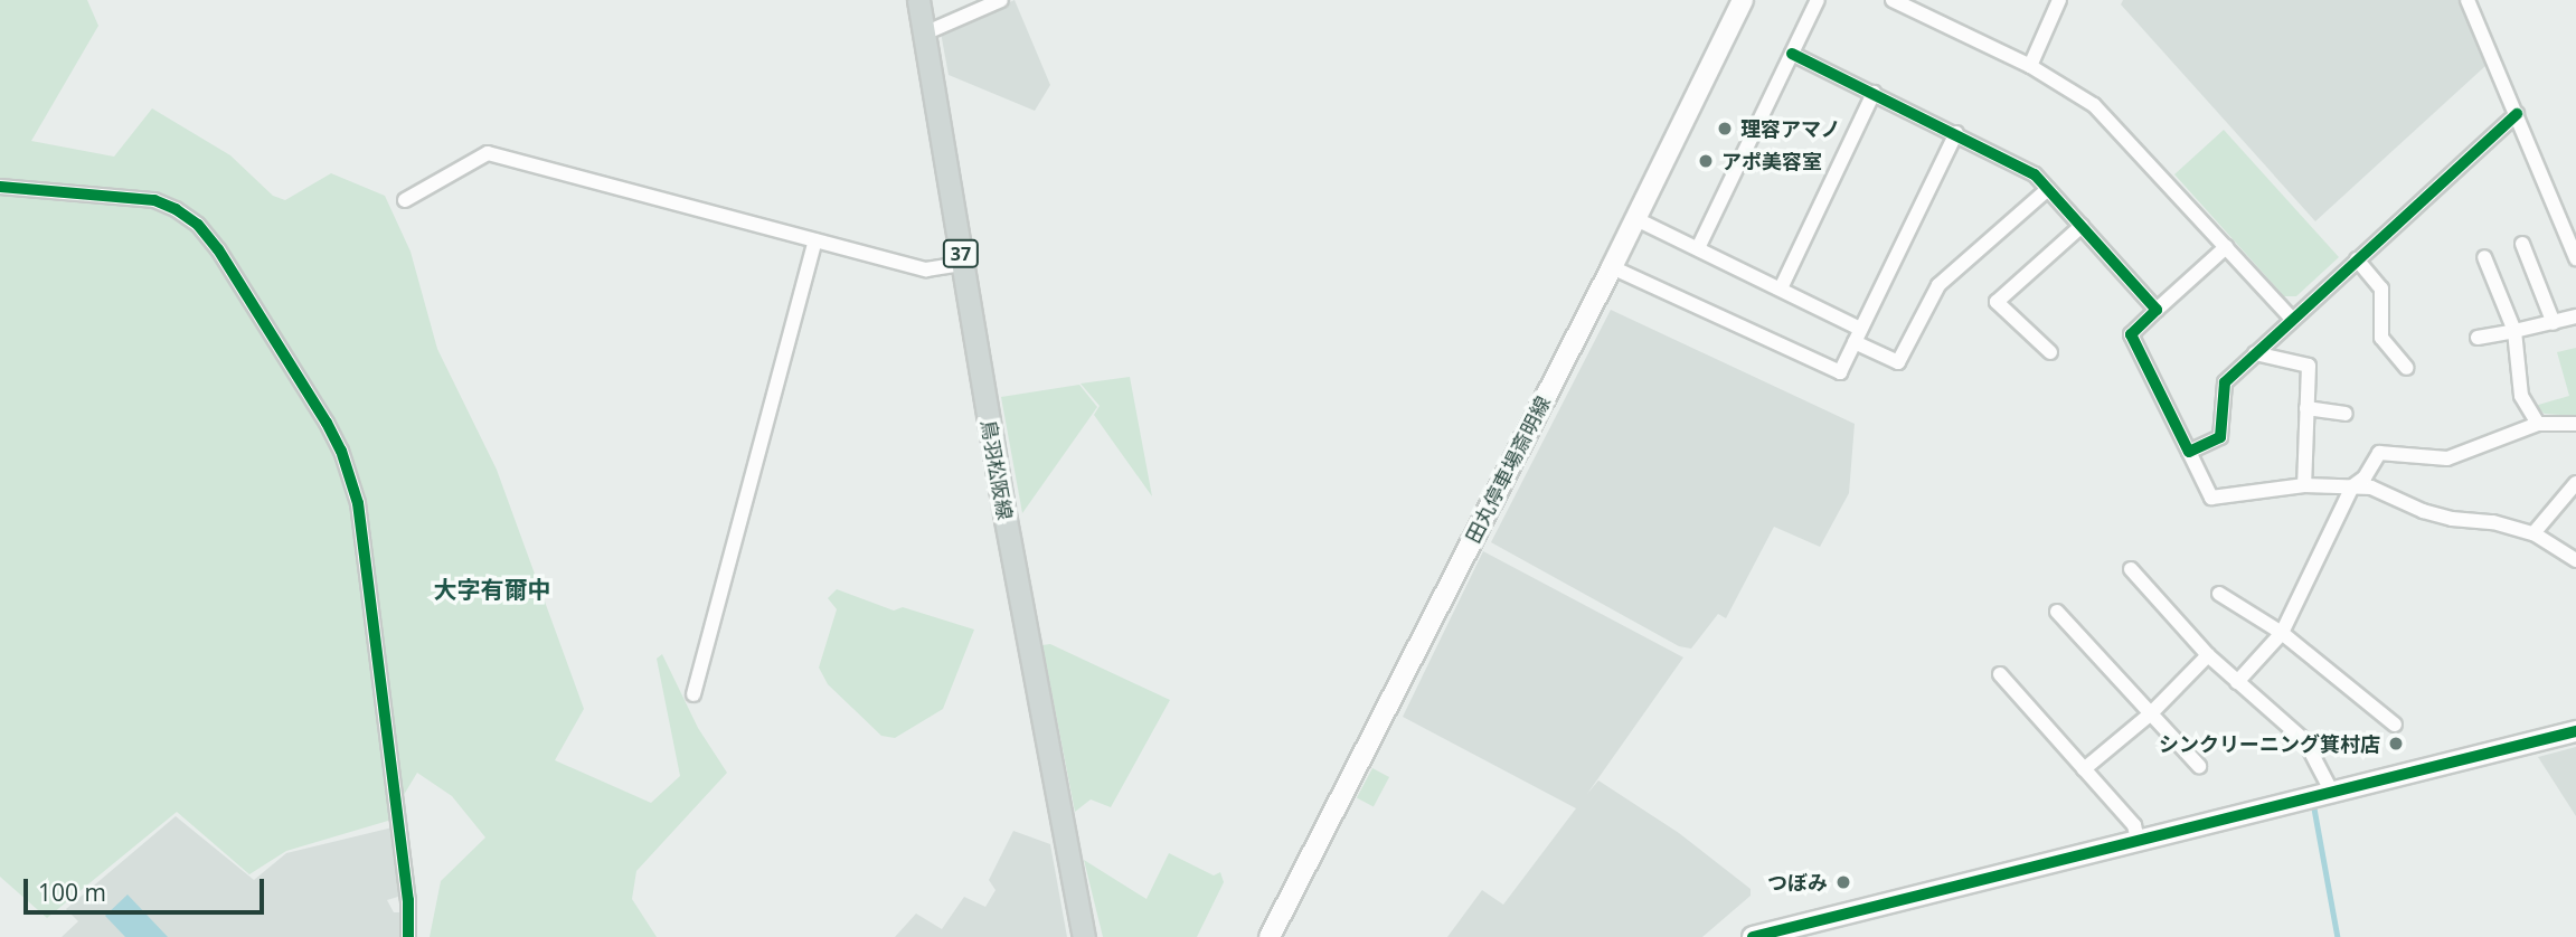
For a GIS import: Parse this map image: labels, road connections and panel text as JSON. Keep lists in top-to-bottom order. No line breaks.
{"streets":{"main road":["37","鳥羽松阪線","田丸停車場斎明線"]},"districts":["大字有爾中"],"places":["理容アマノ","アポ美容室","シンクリーニング箕村店","つぼみ"],"scale_bar":"100 m"}
